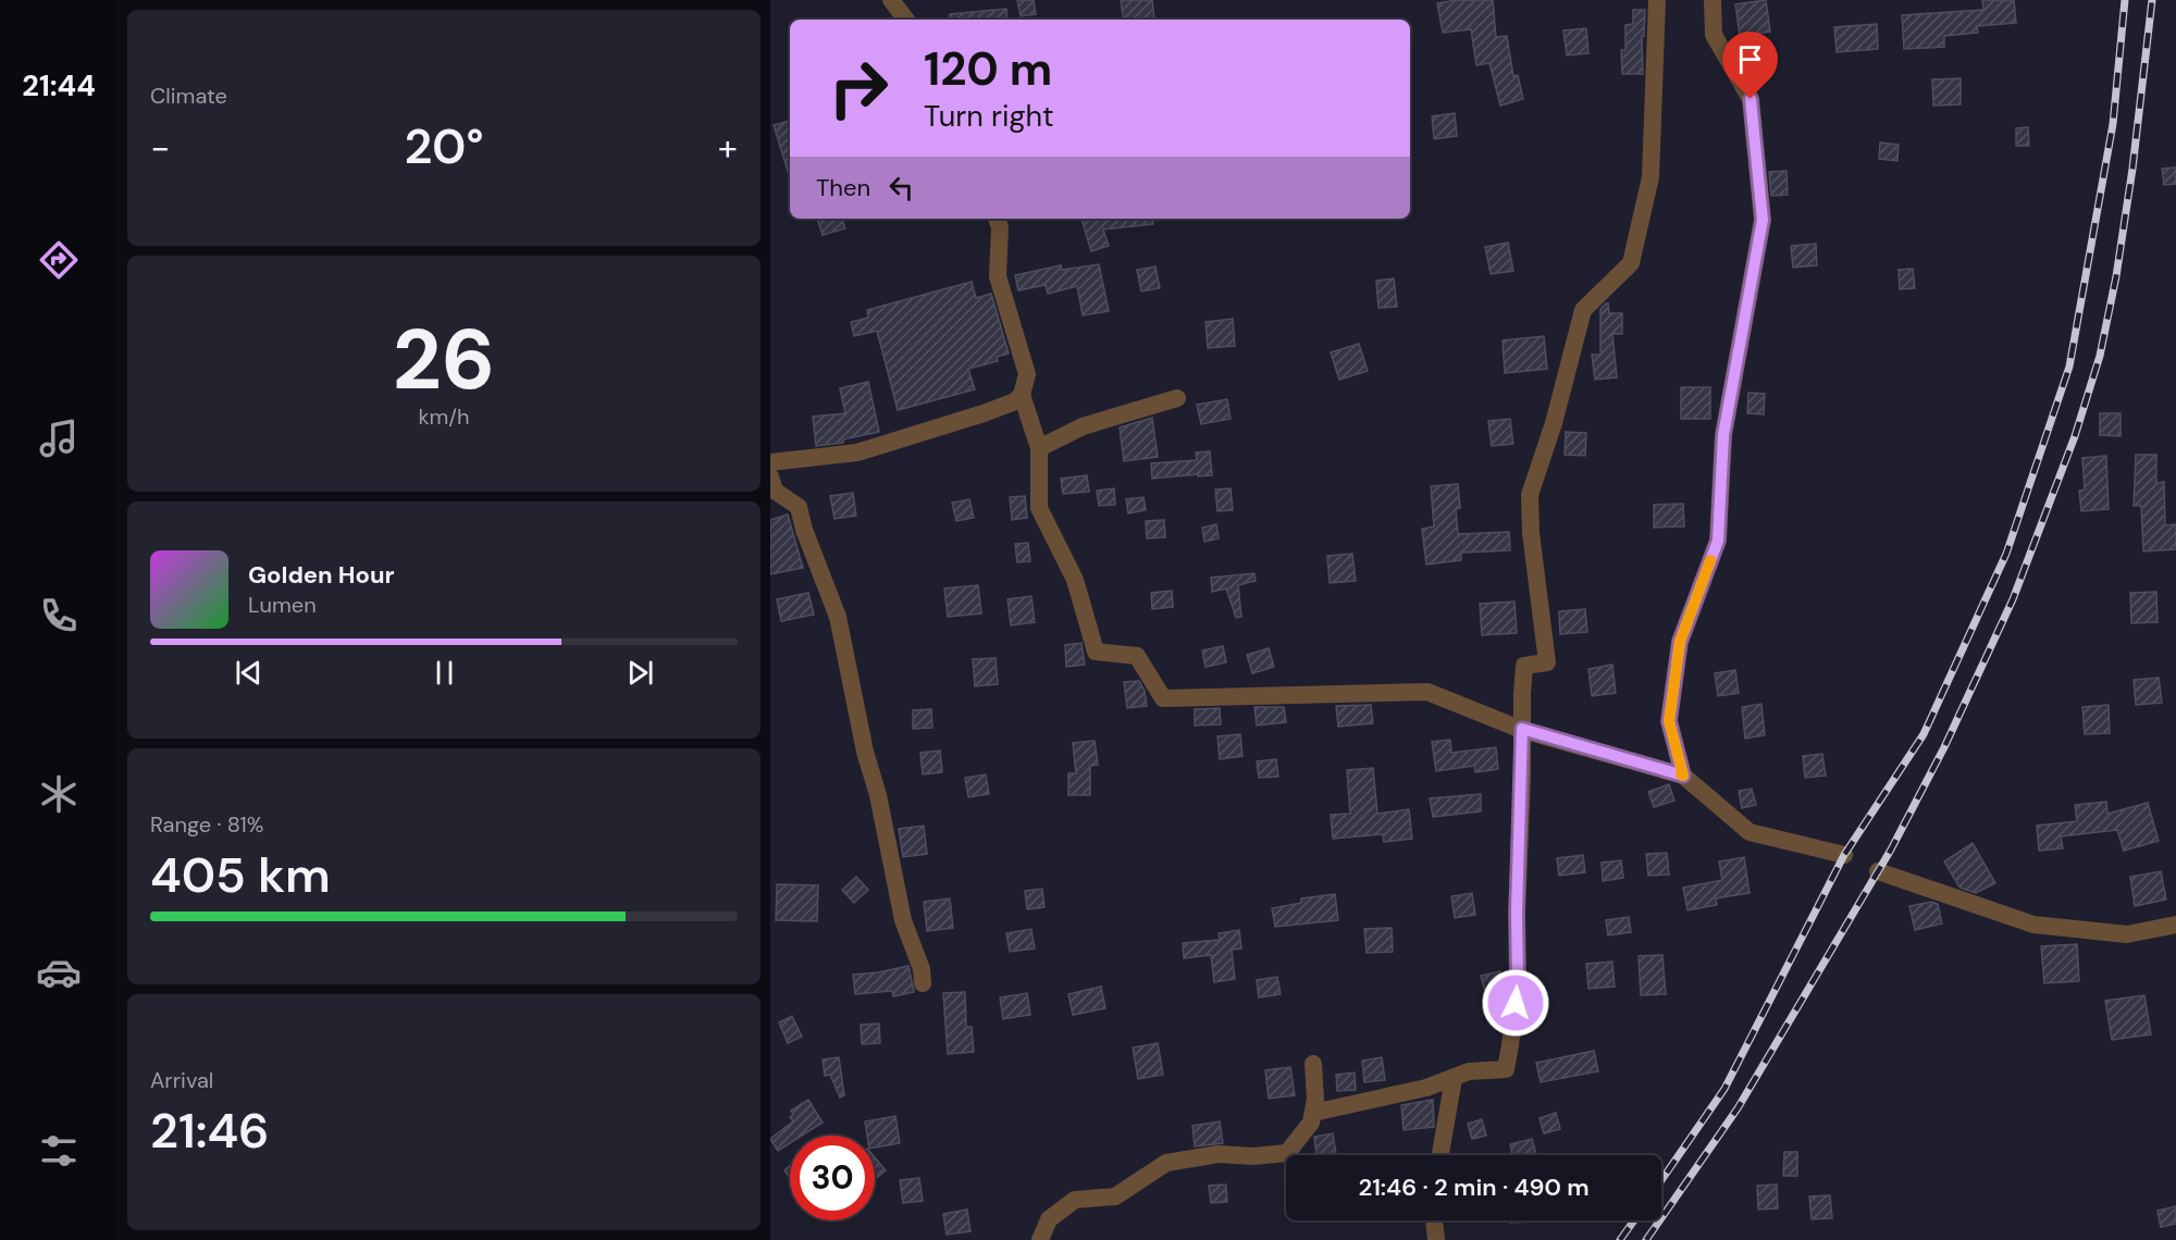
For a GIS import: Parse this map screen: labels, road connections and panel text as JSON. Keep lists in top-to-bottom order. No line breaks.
{"page":{"tabs":"21:44","tile":["Climate",["26","km/h"],["Range · 81%","405 km"],["Arrival","21:46"]],"turn":["120 m","Turn right"],"heat":["−","20°","+"],"then":"Then","song":["Golden Hour","Lumen"],"limit":"30","trip":"21:46 · 2 min · 490 m"}}
